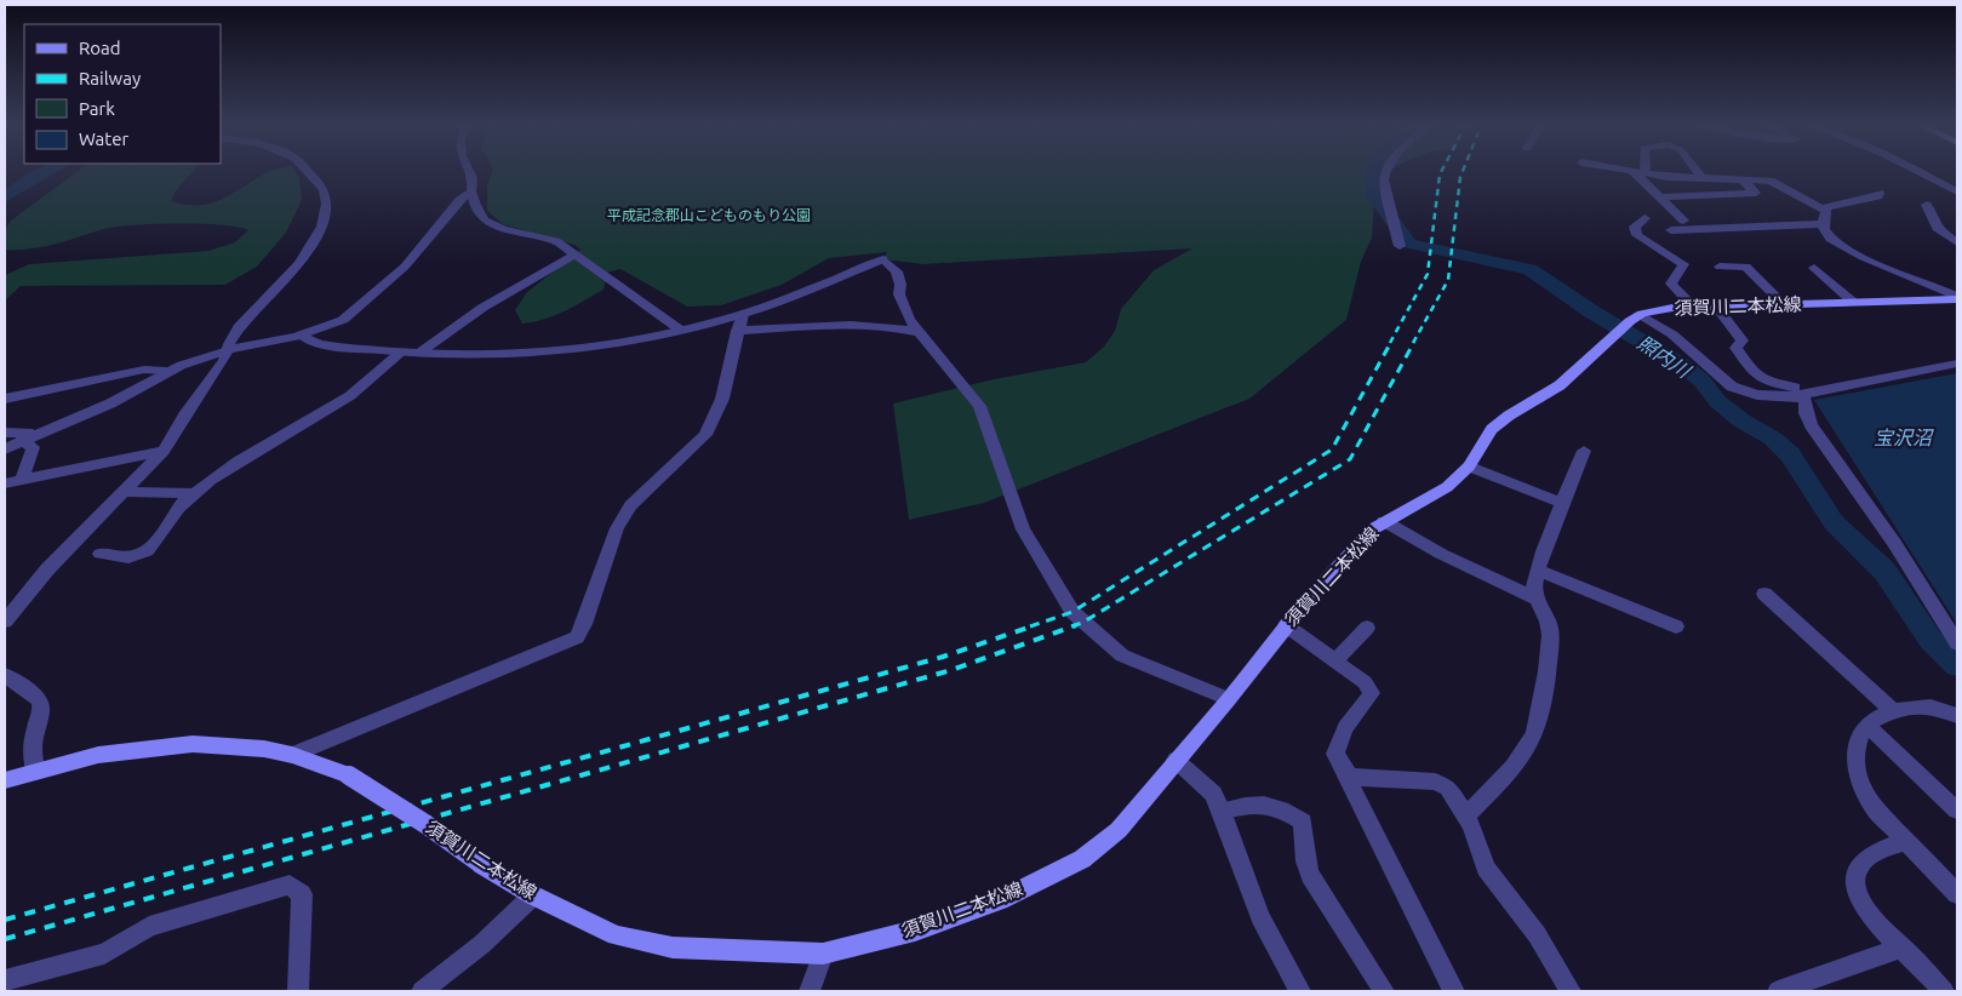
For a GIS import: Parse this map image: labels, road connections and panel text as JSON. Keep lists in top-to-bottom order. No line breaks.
{"streets":{"main road":["須賀川二本松線"]},"water":["照内川","宝沢沼"],"parks":["平成記念郡山こどものもり公園"],"legend":["Road","Railway","Park","Water"]}
